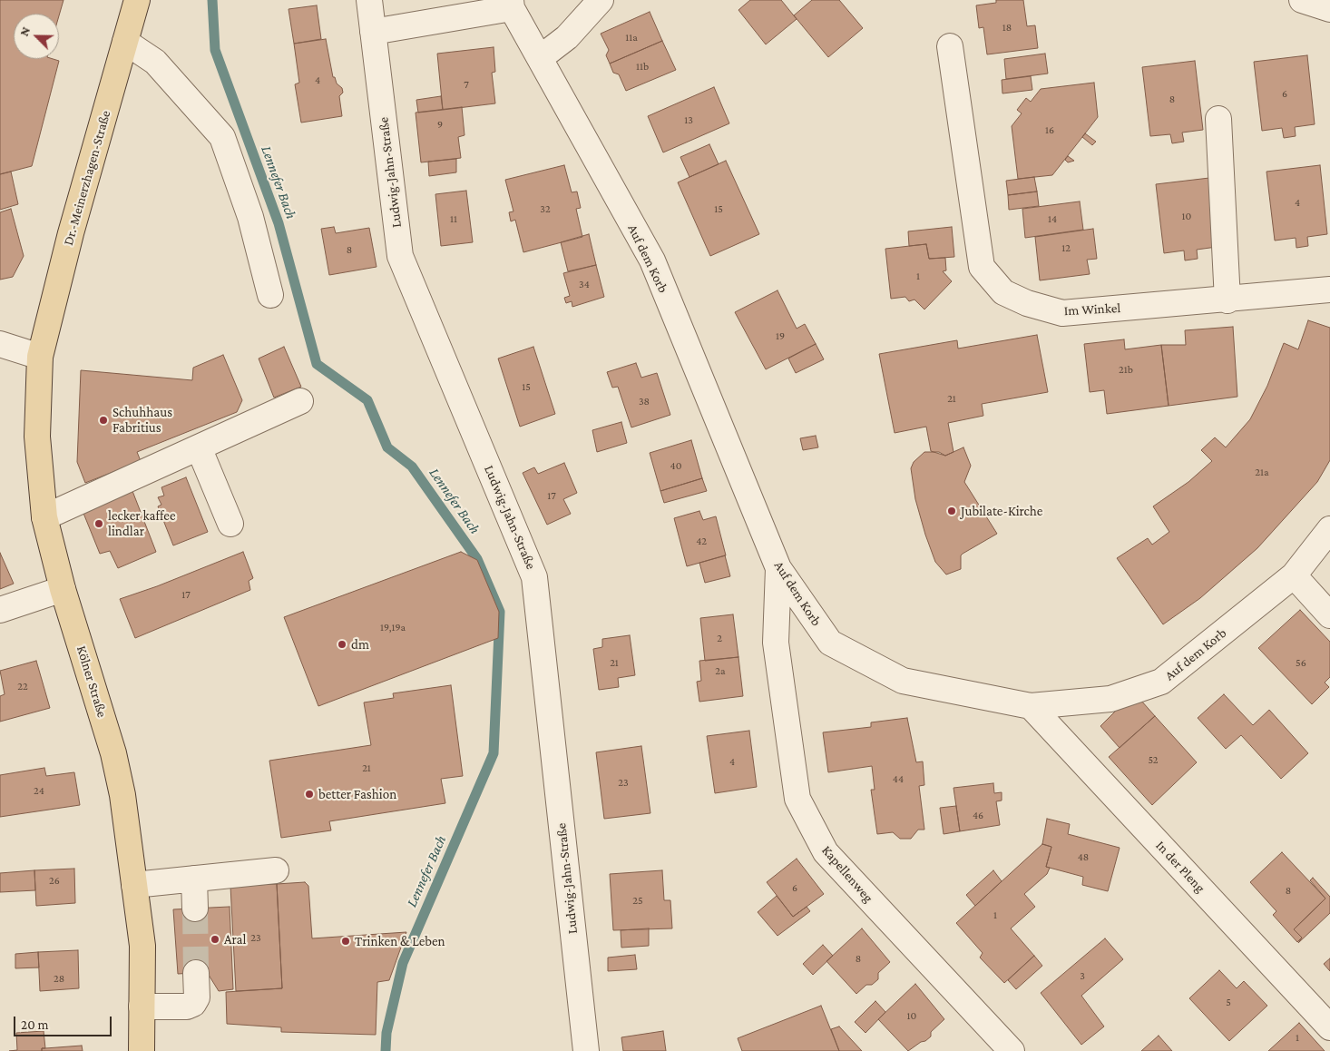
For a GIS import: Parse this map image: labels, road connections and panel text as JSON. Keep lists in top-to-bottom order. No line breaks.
{"streets":{"main road":["Dr.-Meinerzhagen-Straße","Kölner Straße"],"street":["Ludwig-Jahn-Straße","Auf dem Korb","Im Winkel","In der Pleng","Kapellenweg"]},"crossings":[["Dr.-Meinerzhagen-Straße","Kölner Straße"],["Auf dem Korb","In der Pleng"],["Auf dem Korb","Kapellenweg"]],"water":["Lennefer Bach"],"places":["Schuhhaus Fabritius","Jubilate-Kirche","lecker kaffee lindlar","dm","better Fashion","Aral","Trinken & Leben"],"house_numbers":["18","11a","11b","4","7","6","8","13","9","16","4","32","15","10","11","14","12","8","1","34","19","21b","15","21","38","40","21a","17","42","17","19,19a","2","21","56","2a","22","52","4","21","44","23","24","46","48","26","6","8","25","1","23","8","3","28","5","10","1"],"scale_bar":"20 m","north":"top left"}
